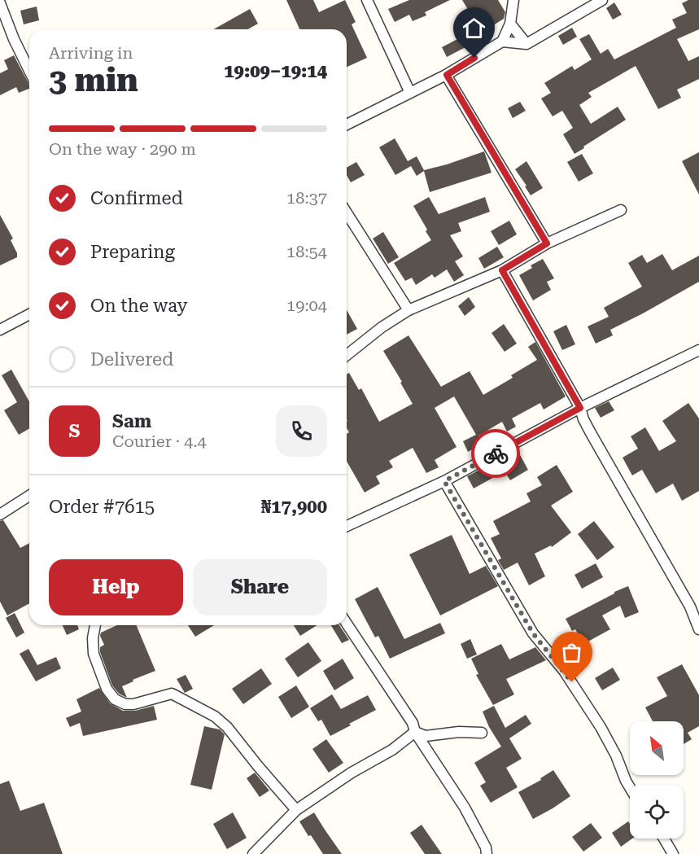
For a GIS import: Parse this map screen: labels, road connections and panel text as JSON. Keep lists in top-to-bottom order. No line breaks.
{"north":"top left","page":{"heading":["3 min","Arriving in","19:09–19:14"],"panel":["Sam","Courier · 4.4","Order #7615","₦17,900"],"bar":"On the way · 290 m","list":[["Confirmed","18:37"],["Preparing","18:54"],["On the way","19:04"],"Delivered"],"round":"S","buttons":["Help","Share"]}}
